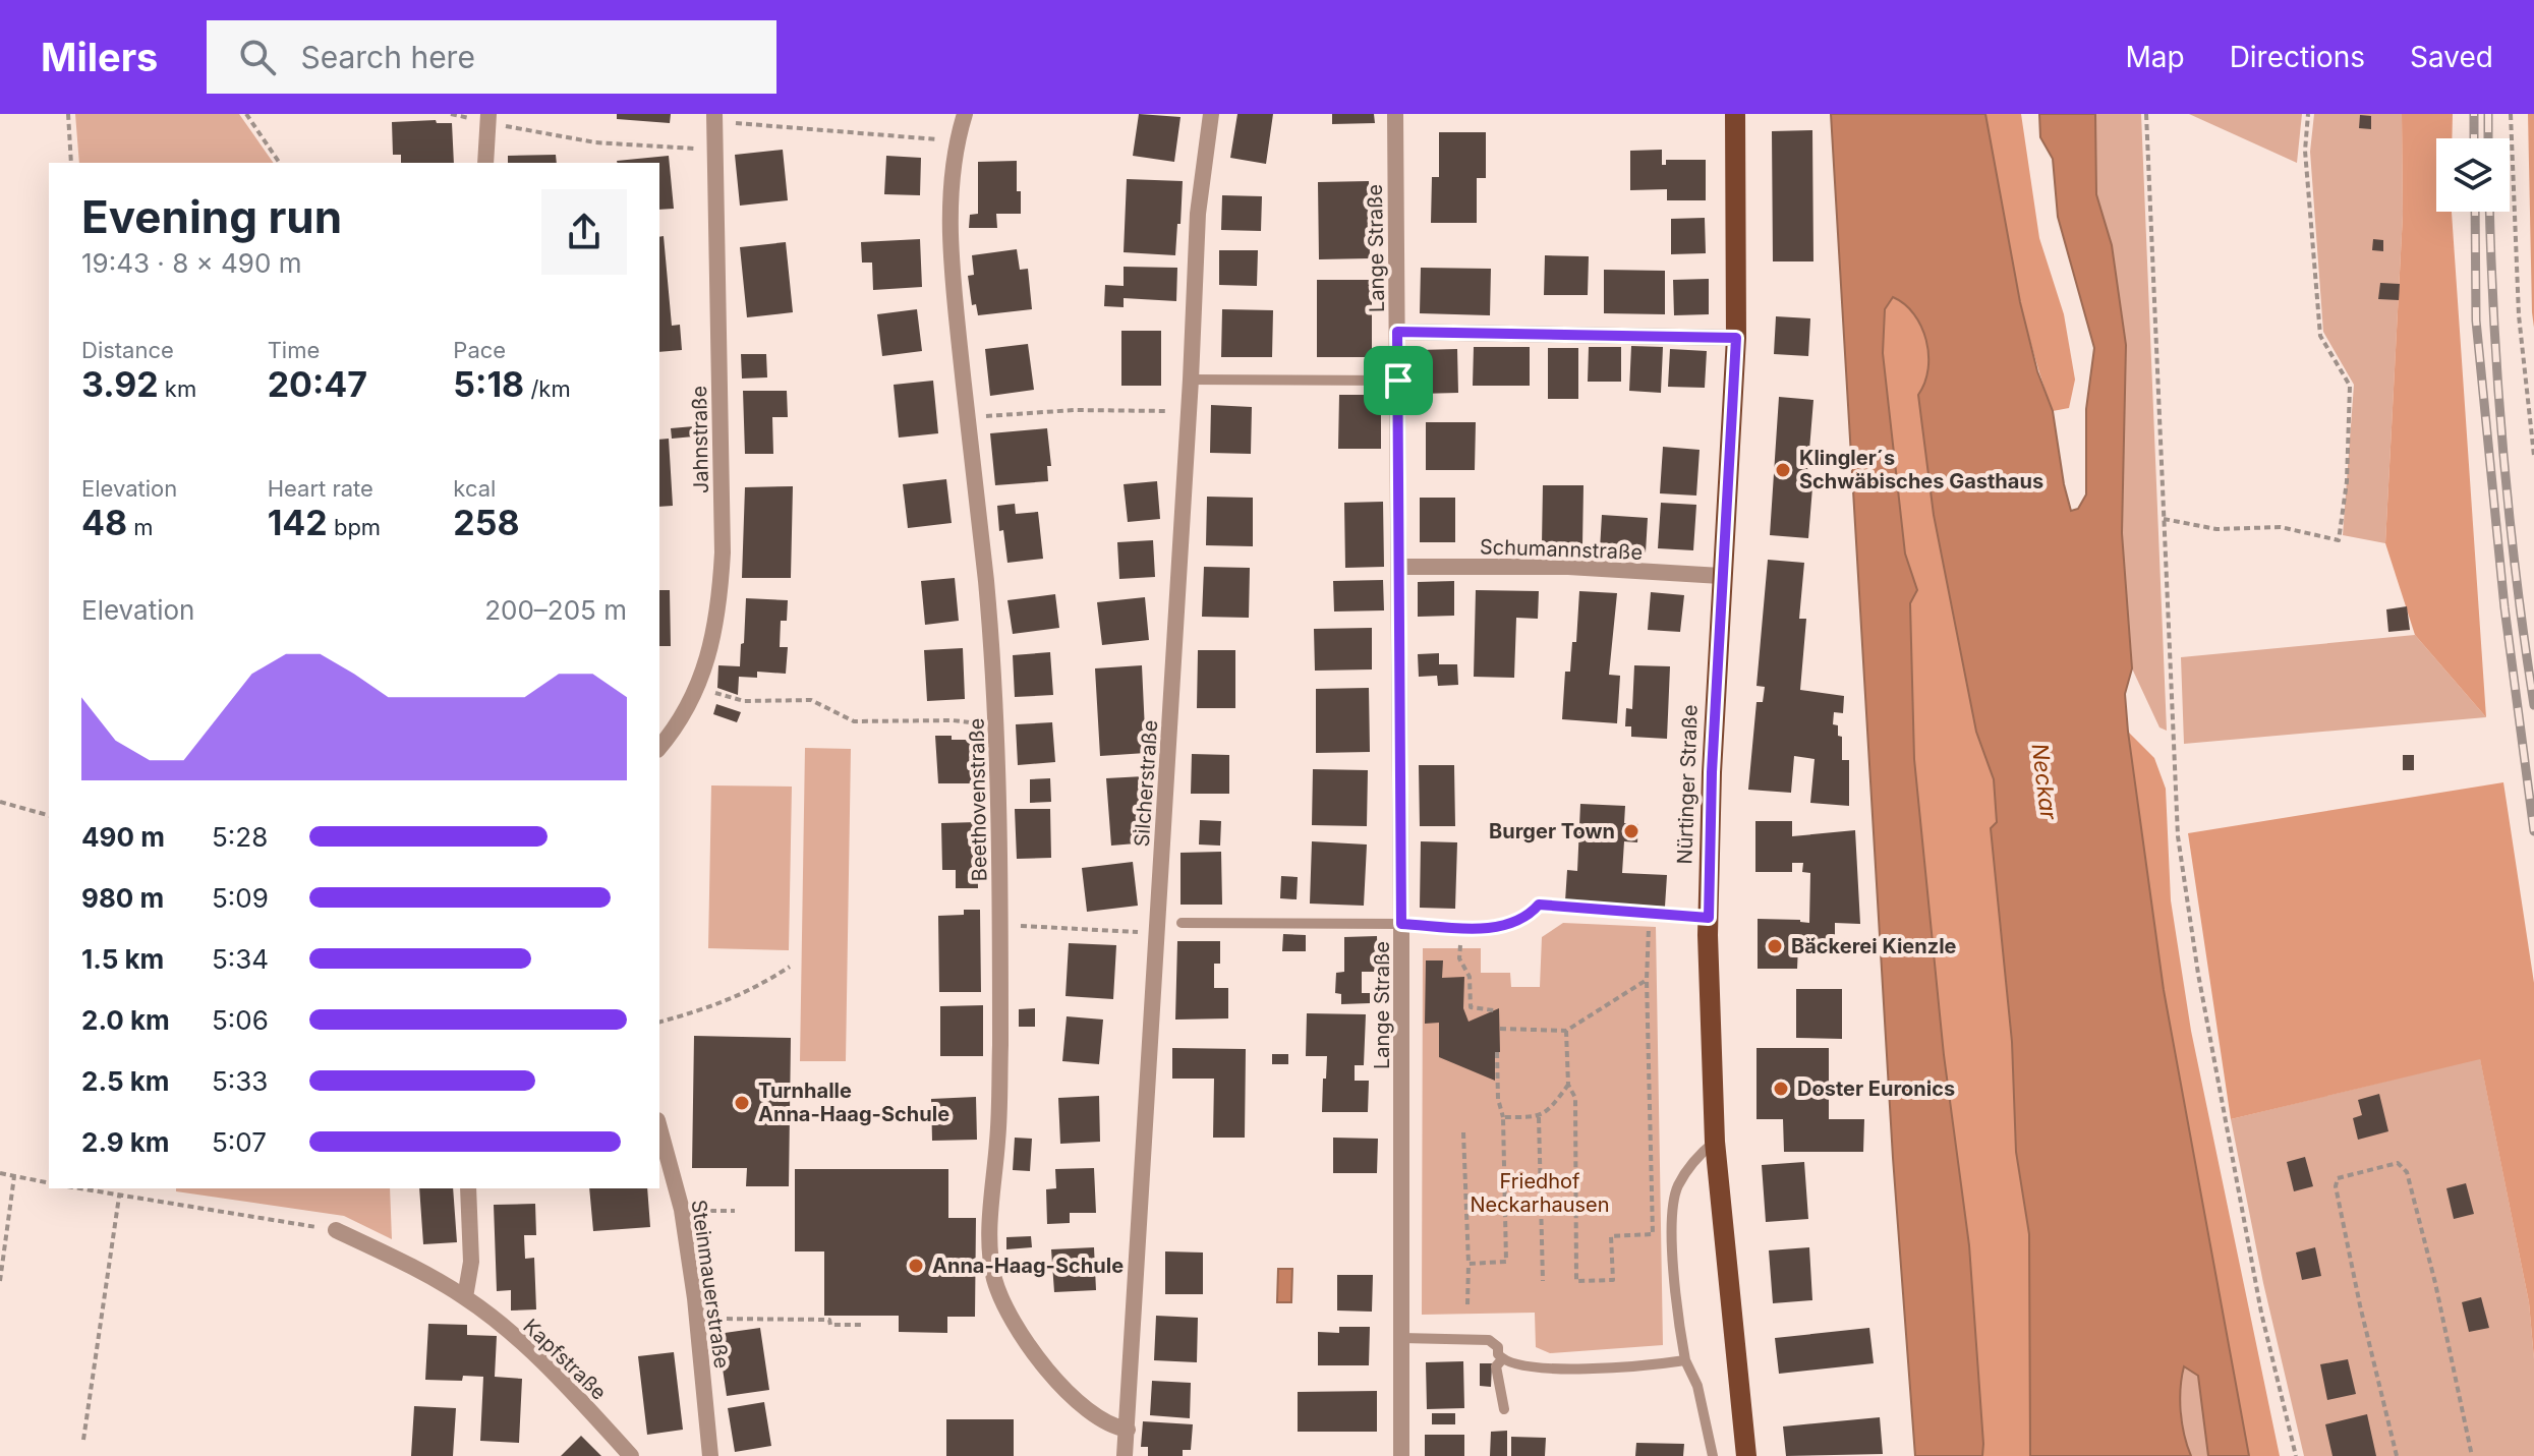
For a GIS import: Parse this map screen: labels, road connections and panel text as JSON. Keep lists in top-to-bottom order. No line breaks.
{"streets":{"main road":["Nürtinger Straße"],"street":["Lange Straße","Jahnstraße","Schumannstraße","Silcherstraße","Beethovenstraße","Steinmauerstraße","Kapfstraße"]},"crossings":[["Lange Straße","Schumannstraße"],["Schumannstraße","Nürtinger Straße"],["Silcherstraße","Beethovenstraße"]],"water":["Neckar"],"parks":["Friedhof Neckarhausen"],"places":["Klingler´s Schwäbisches Gasthaus","Burger Town","Bäckerei Kienzle","Doster Euronics","Turnhalle Anna-Haag-Schule","Anna-Haag-Schule"],"page":{"header":"Milers","search":"Search here","nav":["Map","Directions","Saved"],"heading":["Evening run","19:43 · 8 × 490 m"],"stats":[["Distance","3.92 km"],["Time","20:47"],["Pace","5:18 /km"],["Elevation","48 m"],["Heart rate","142 bpm"],["kcal","258"]],"chart":["Elevation","200–205 m"],"list":[{"name":"490 m","note":"5:28"},{"name":"980 m","note":"5:09"},{"name":"1.5 km","note":"5:34"},{"name":"2.0 km","note":"5:06"},{"name":"2.5 km","note":"5:33"},{"name":"2.9 km","note":"5:07"}]}}
